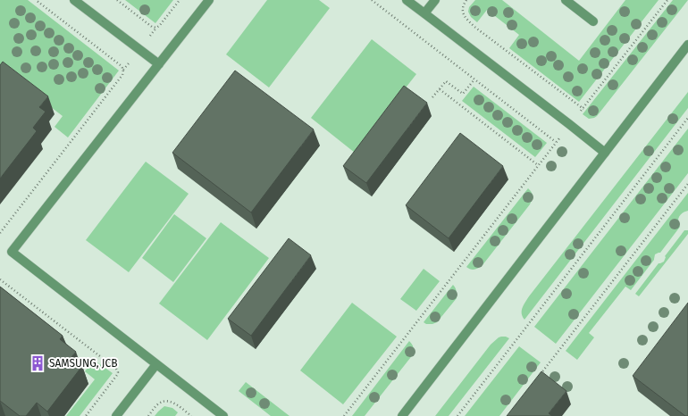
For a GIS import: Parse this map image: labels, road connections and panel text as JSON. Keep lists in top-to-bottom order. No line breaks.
{"places":{"building":["SAMSUNG, JCB"]}}
